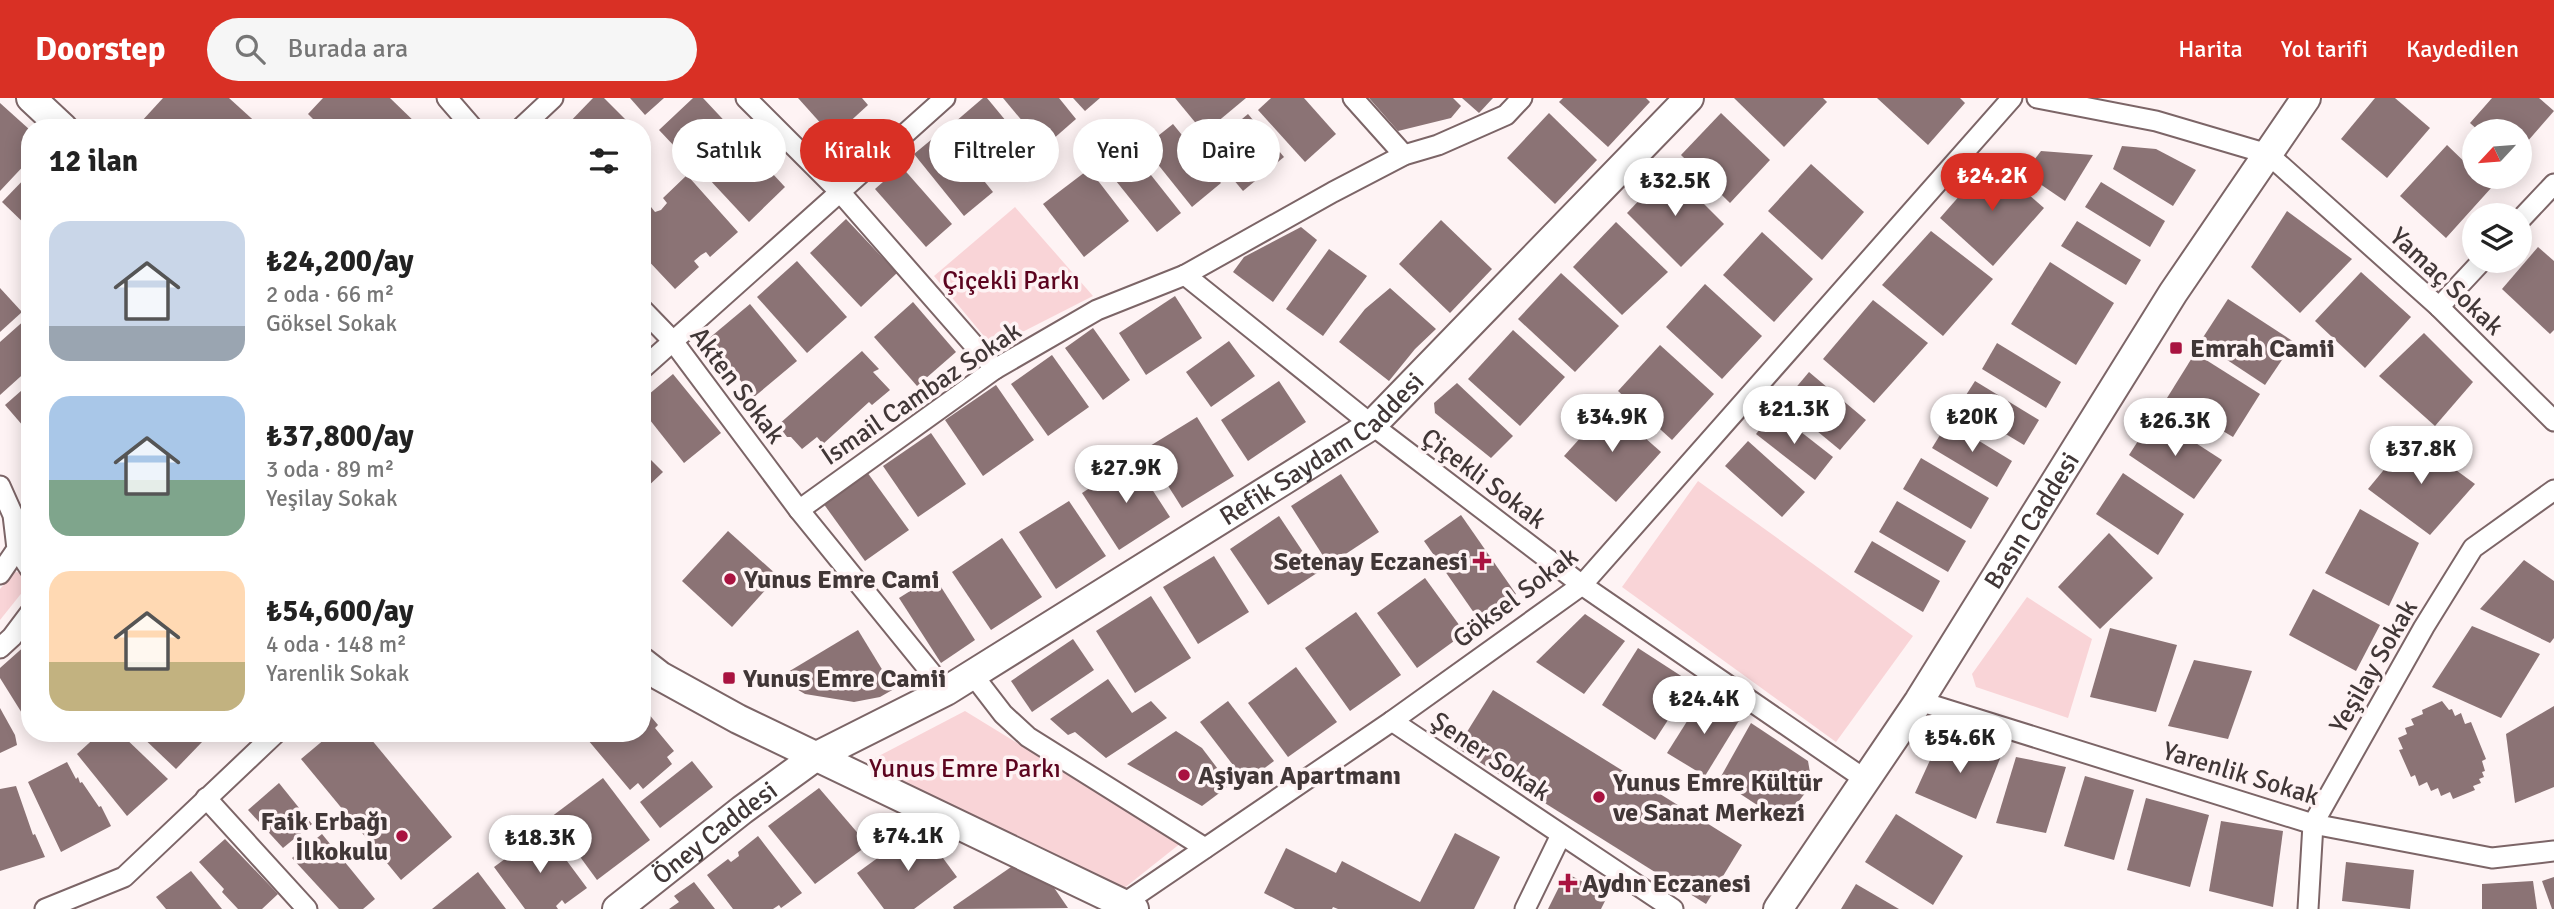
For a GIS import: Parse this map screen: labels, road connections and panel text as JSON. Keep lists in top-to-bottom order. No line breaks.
{"streets":{"street":["Yamaç Sokak","Akten Sokak","İsmail Cambaz Sokak","Refik Saydam Caddesi","Çiçekli Sokak","Basın Caddesi","Göksel Sokak","Yeşilay Sokak","Şener Sokak","Yarenlik Sokak","Öney Caddesi"]},"crossings":[["Yamaç Sokak","Basın Caddesi"],["Akten Sokak","İsmail Cambaz Sokak"],["Akten Sokak","Refik Saydam Caddesi"],["İsmail Cambaz Sokak","Çiçekli Sokak"],["Refik Saydam Caddesi","Çiçekli Sokak"],["Refik Saydam Caddesi","Öney Caddesi"],["Çiçekli Sokak","Basın Caddesi"],["Çiçekli Sokak","Göksel Sokak"],["Basın Caddesi","Yarenlik Sokak"],["Göksel Sokak","Şener Sokak"],["Yeşilay Sokak","Yarenlik Sokak"]],"parks":["Çiçekli Parkı","Yunus Emre Parkı"],"places":{"transit":["Emrah Camii","Yunus Emre Camii"],"health":["Setenay Eczanesi","Aydın Eczanesi"],"other":["Yunus Emre Cami","Aşiyan Apartmanı","Yunus Emre Kültür ve Sanat Merkezi","Faik Erbağı İlkokulu"]},"north":"bottom left","page":{"header":"Doorstep","search":"Burada ara","nav":["Harita","Yol tarifi","Kaydedilen"],"chip":["Satılık","Kiralık","Filtreler","Yeni","Daire"],"heading":"12 ilan","price":["₺24.2K","₺32.5K","₺21.3K","₺34.9K","₺20K","₺26.3K","₺37.8K","₺27.9K","₺24.4K","₺54.6K","₺74.1K","₺18.3K"],"list":[{"name":"₺24,200/ay","note":"2 oda · 66 m² · Göksel Sokak"},{"name":"₺37,800/ay","note":"3 oda · 89 m² · Yeşilay Sokak"},{"name":"₺54,600/ay","note":"4 oda · 148 m² · Yarenlik Sokak"}]}}
